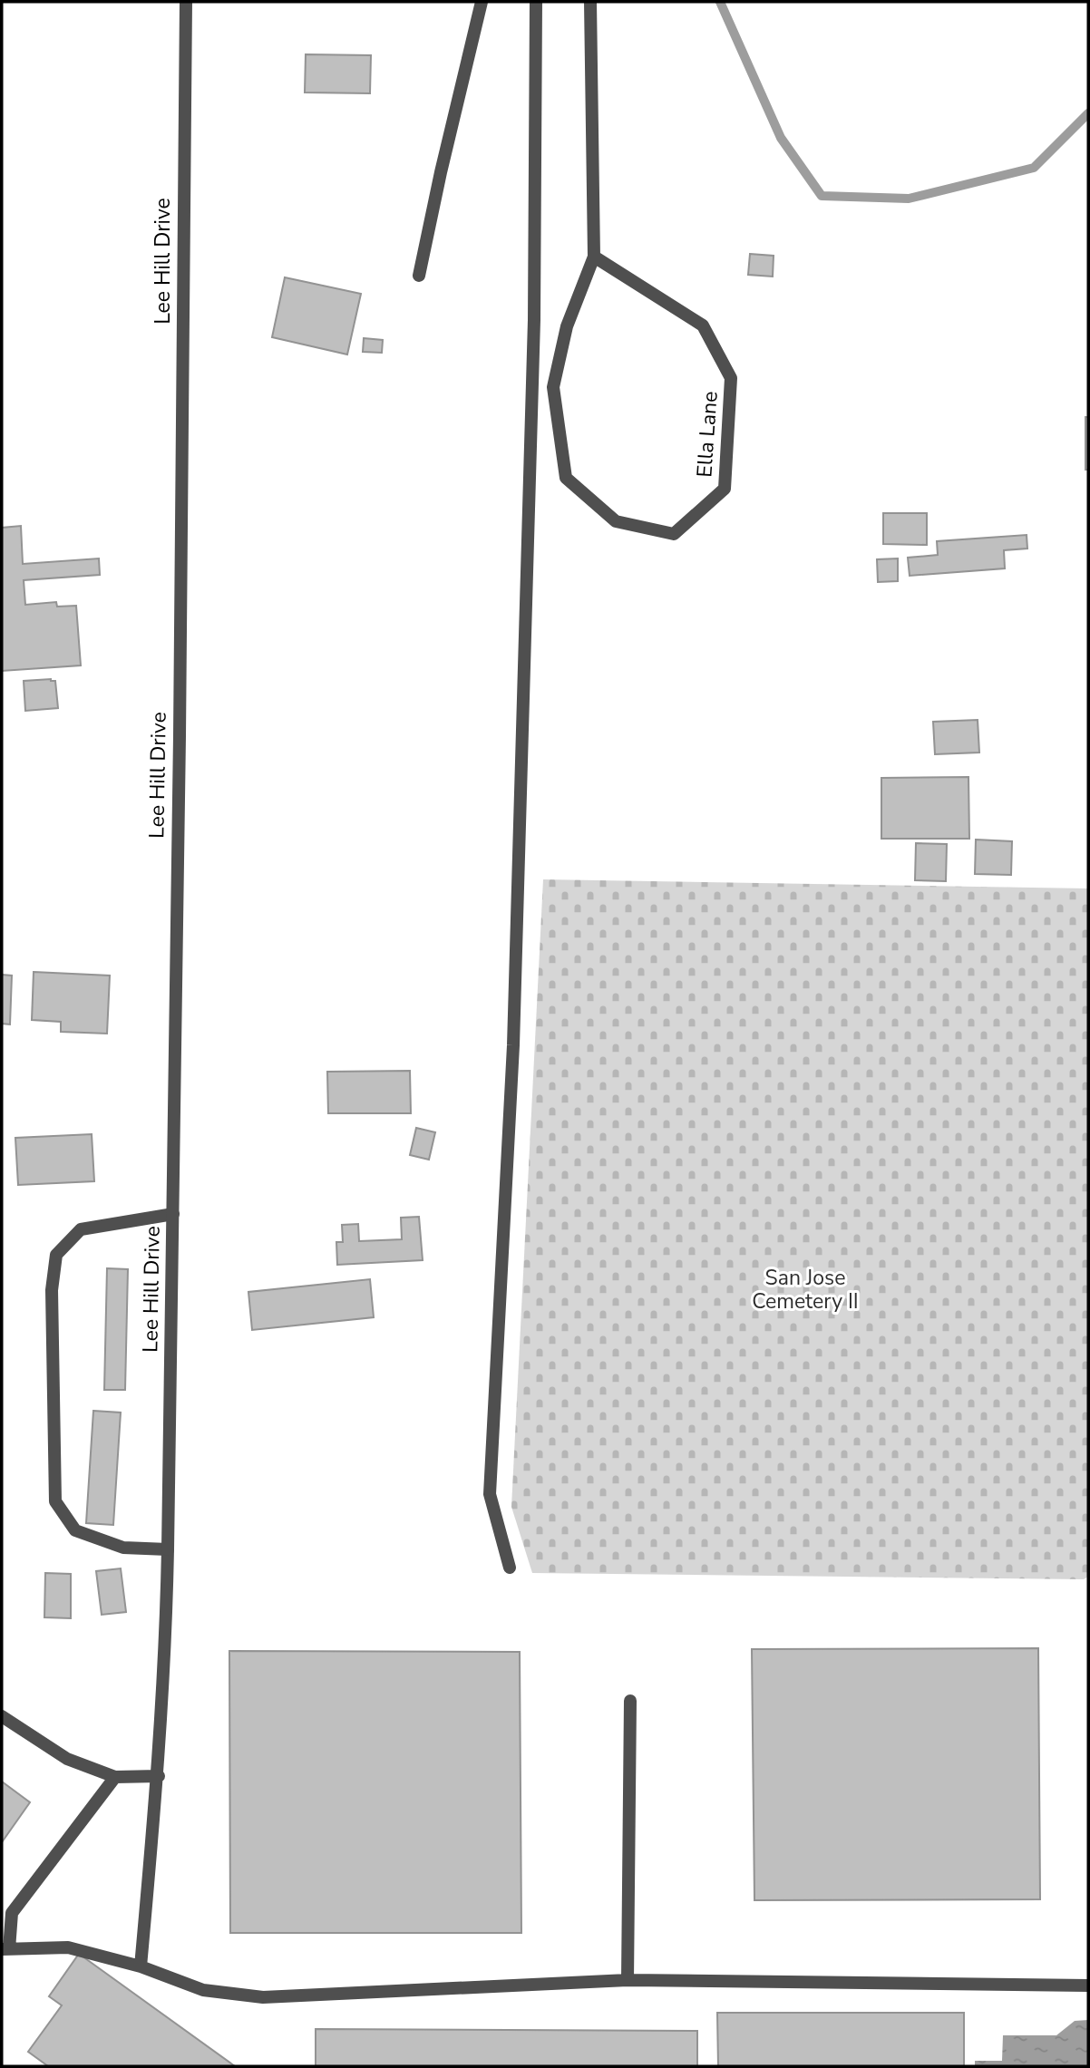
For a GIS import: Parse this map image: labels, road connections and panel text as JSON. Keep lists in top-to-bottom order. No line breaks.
{"streets":{"street":["Lee Hill Drive","Ella Lane"]},"parks":["San Jose Cemetery II"]}
